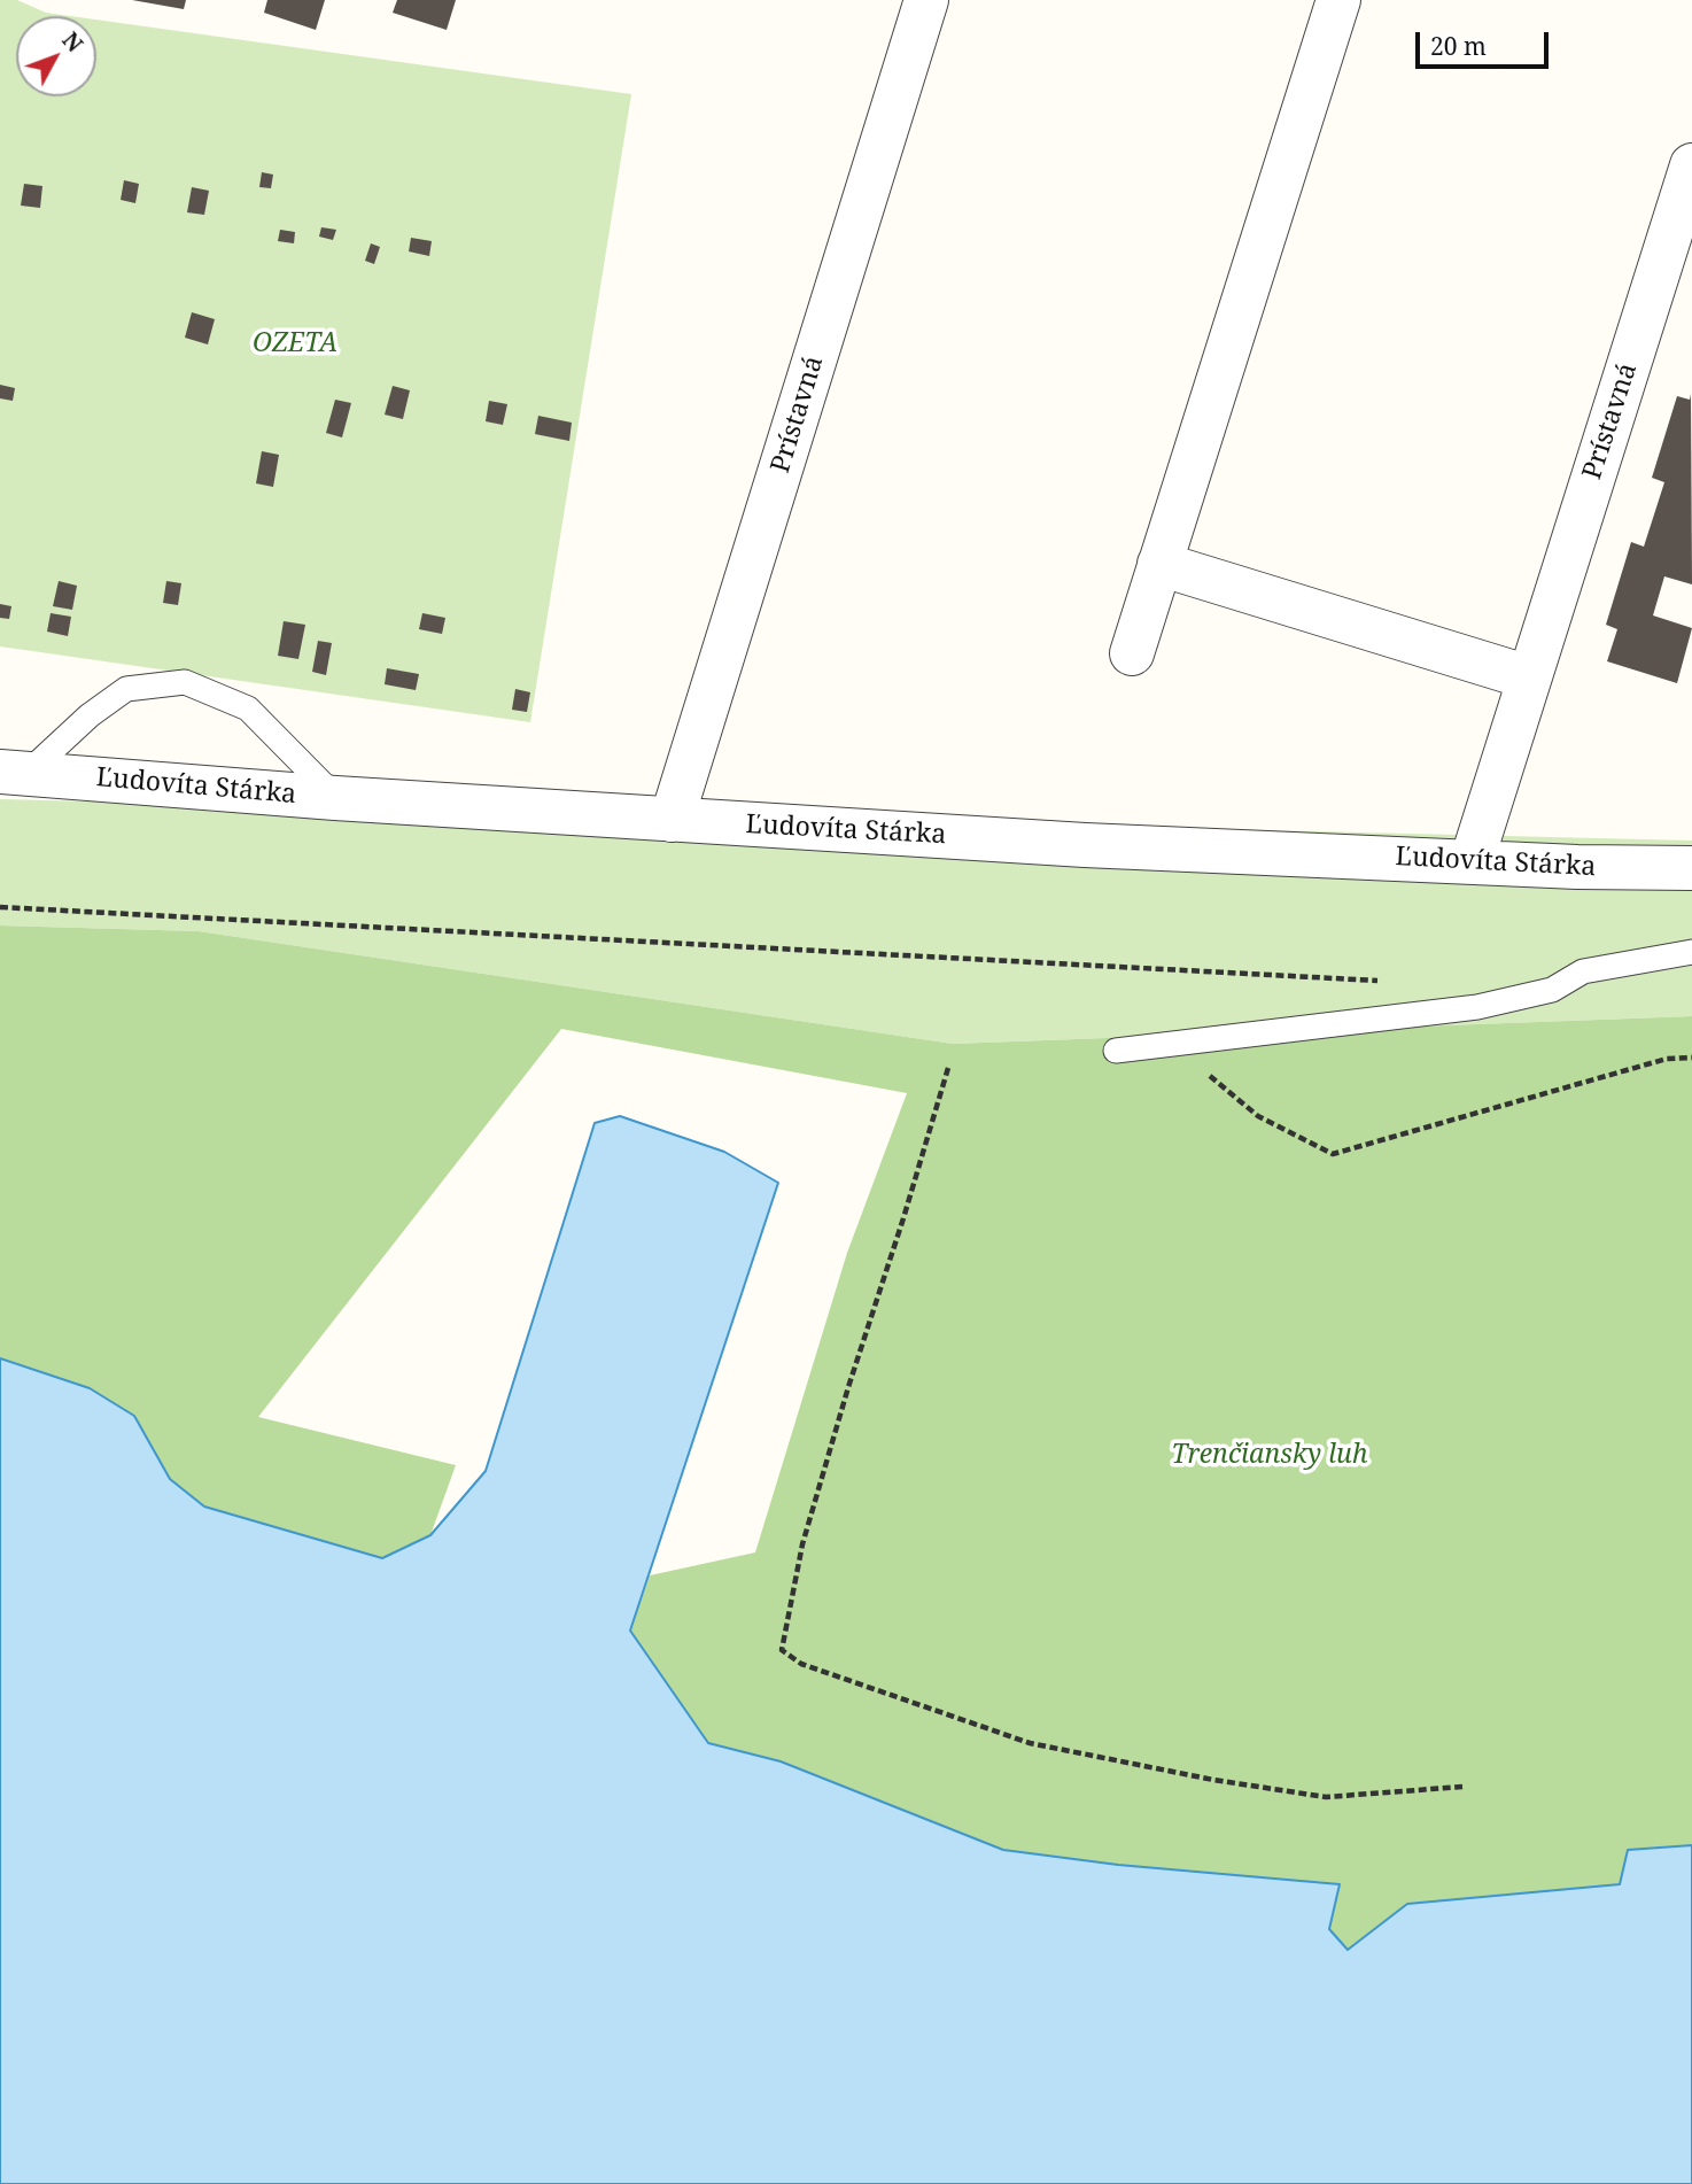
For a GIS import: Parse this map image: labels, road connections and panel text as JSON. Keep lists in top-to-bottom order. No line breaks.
{"streets":{"street":["Prístavná","Ľudovíta Stárka"]},"crossings":[["Prístavná","Ľudovíta Stárka"]],"parks":["OZETA","Trenčiansky luh"],"scale_bar":"20 m","north":"top right"}
